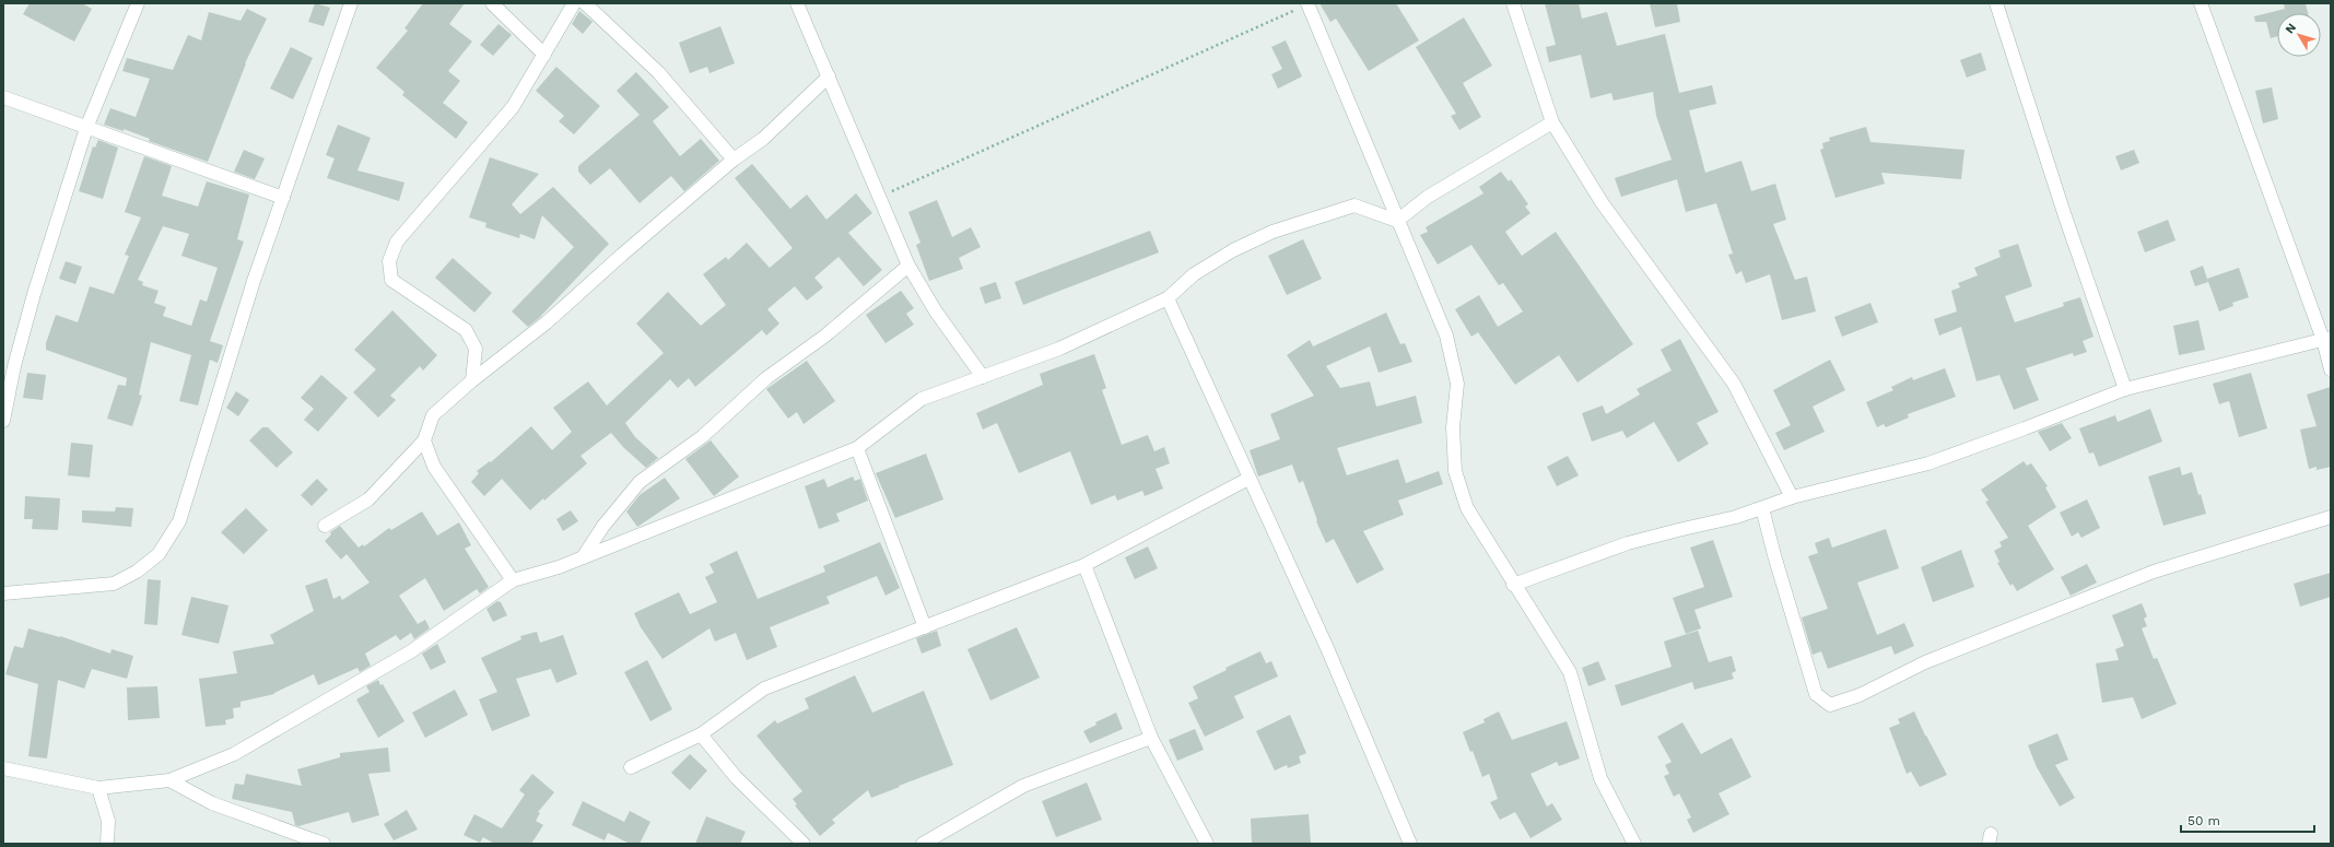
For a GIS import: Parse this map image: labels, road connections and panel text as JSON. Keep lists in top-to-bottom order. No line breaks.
{"scale_bar":"50 m","north":"top left"}
